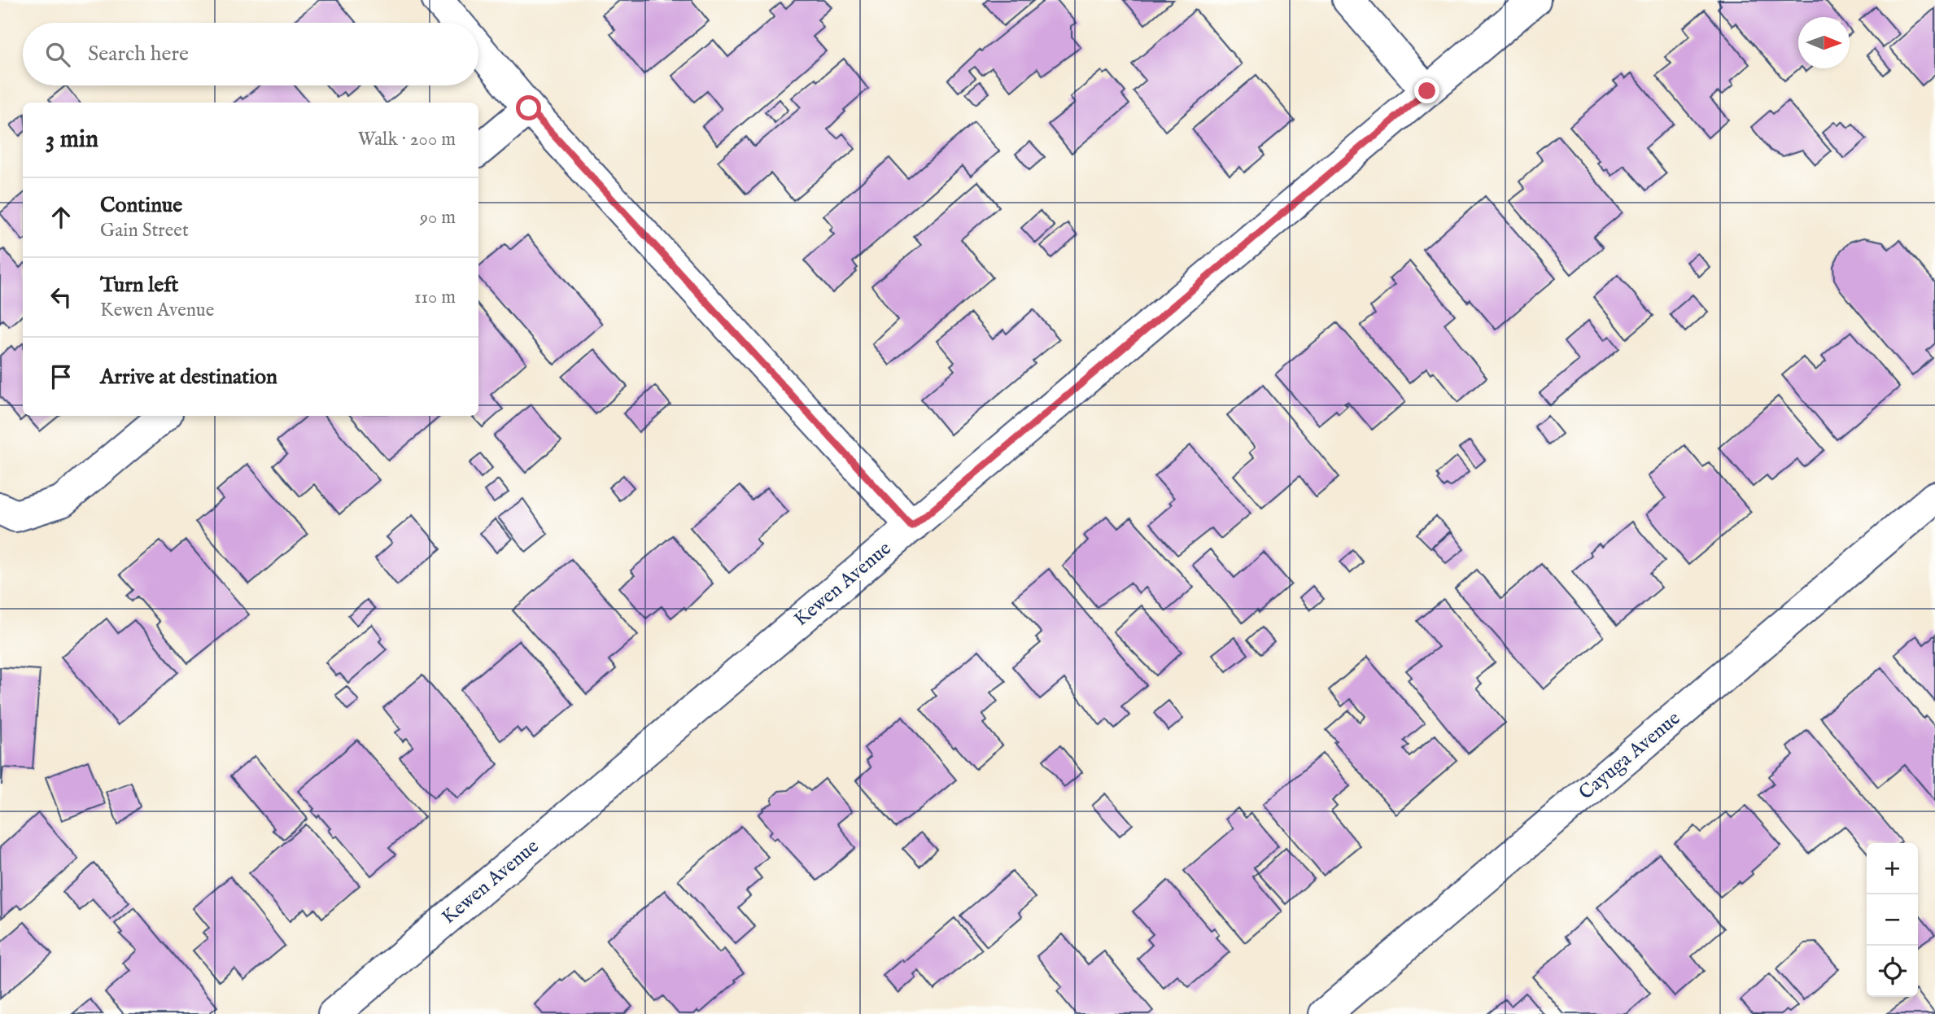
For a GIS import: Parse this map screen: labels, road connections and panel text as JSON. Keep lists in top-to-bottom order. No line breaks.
{"streets":{"street":["Kewen Avenue","Cayuga Avenue"]},"north":"right","page":{"search":"Search here","heading":["3 min","Walk · 200 m"],"list":[["Continue","Gain Street","90 m"],["Turn left","Kewen Avenue","110 m"],"Arrive at destination"],"map_buttons":["+","−"]}}
